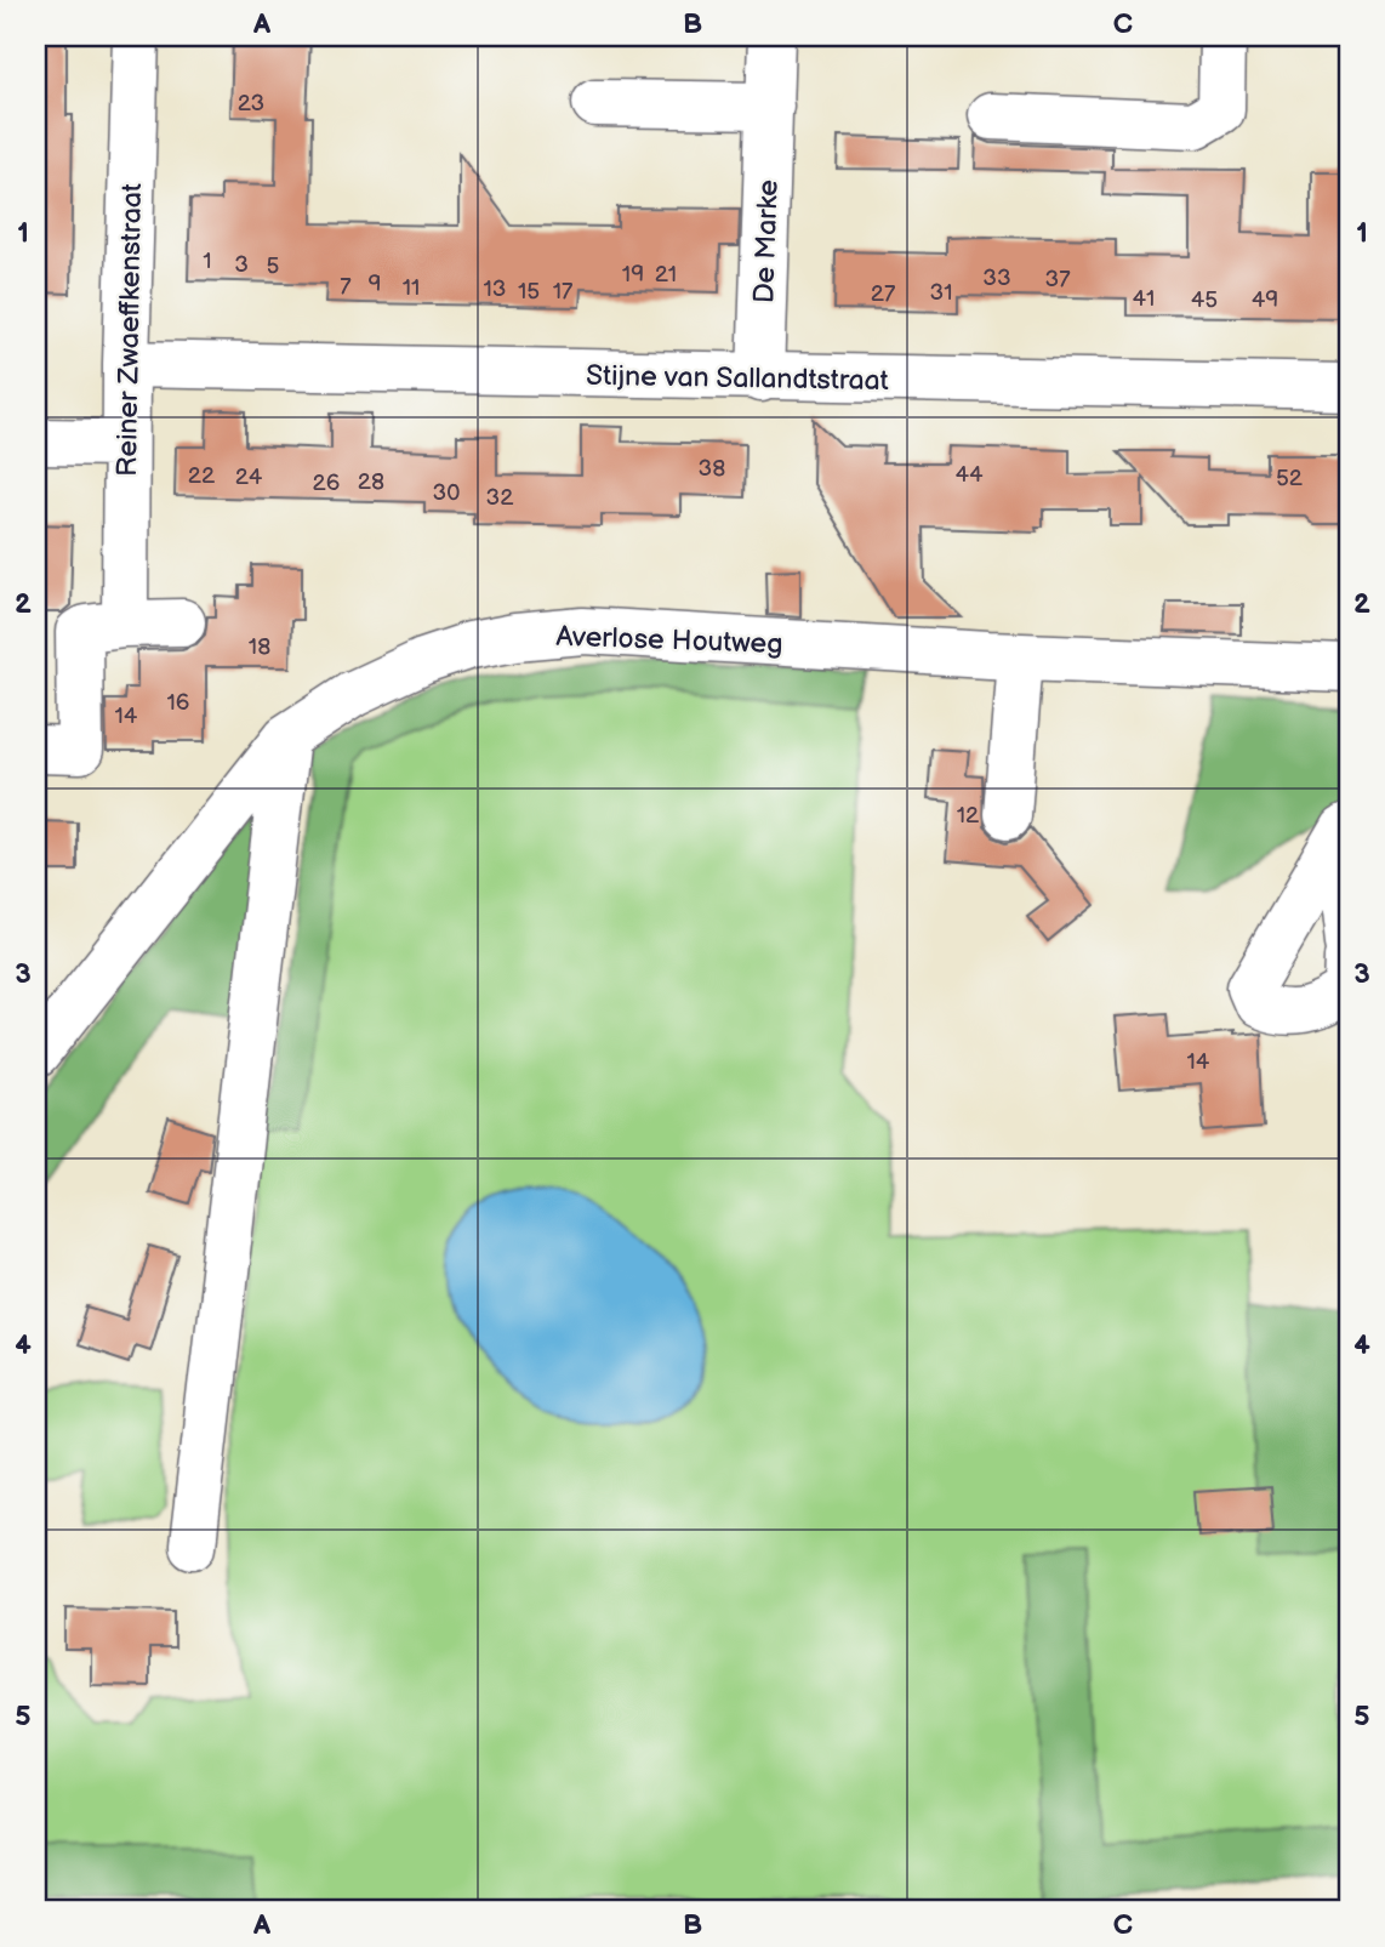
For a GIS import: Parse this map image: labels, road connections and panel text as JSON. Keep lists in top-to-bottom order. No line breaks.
{"streets":{"street":["De Marke","Reiner Zwaeffkenstraat","Stijne van Sallandtstraat","Averlose Houtweg"]},"crossings":[["De Marke","Stijne van Sallandtstraat"],["Reiner Zwaeffkenstraat","Stijne van Sallandtstraat"]],"house_numbers":["23","1","3","5","19","21","33","37","9","7","11","13","15","17","31","27","41","45","49","38","44","22","24","52","28","26","30","32","18","16","14","12","14"],"grid":{"columns":["A","B","C"],"rows":["1","2","3","4","5"]}}
